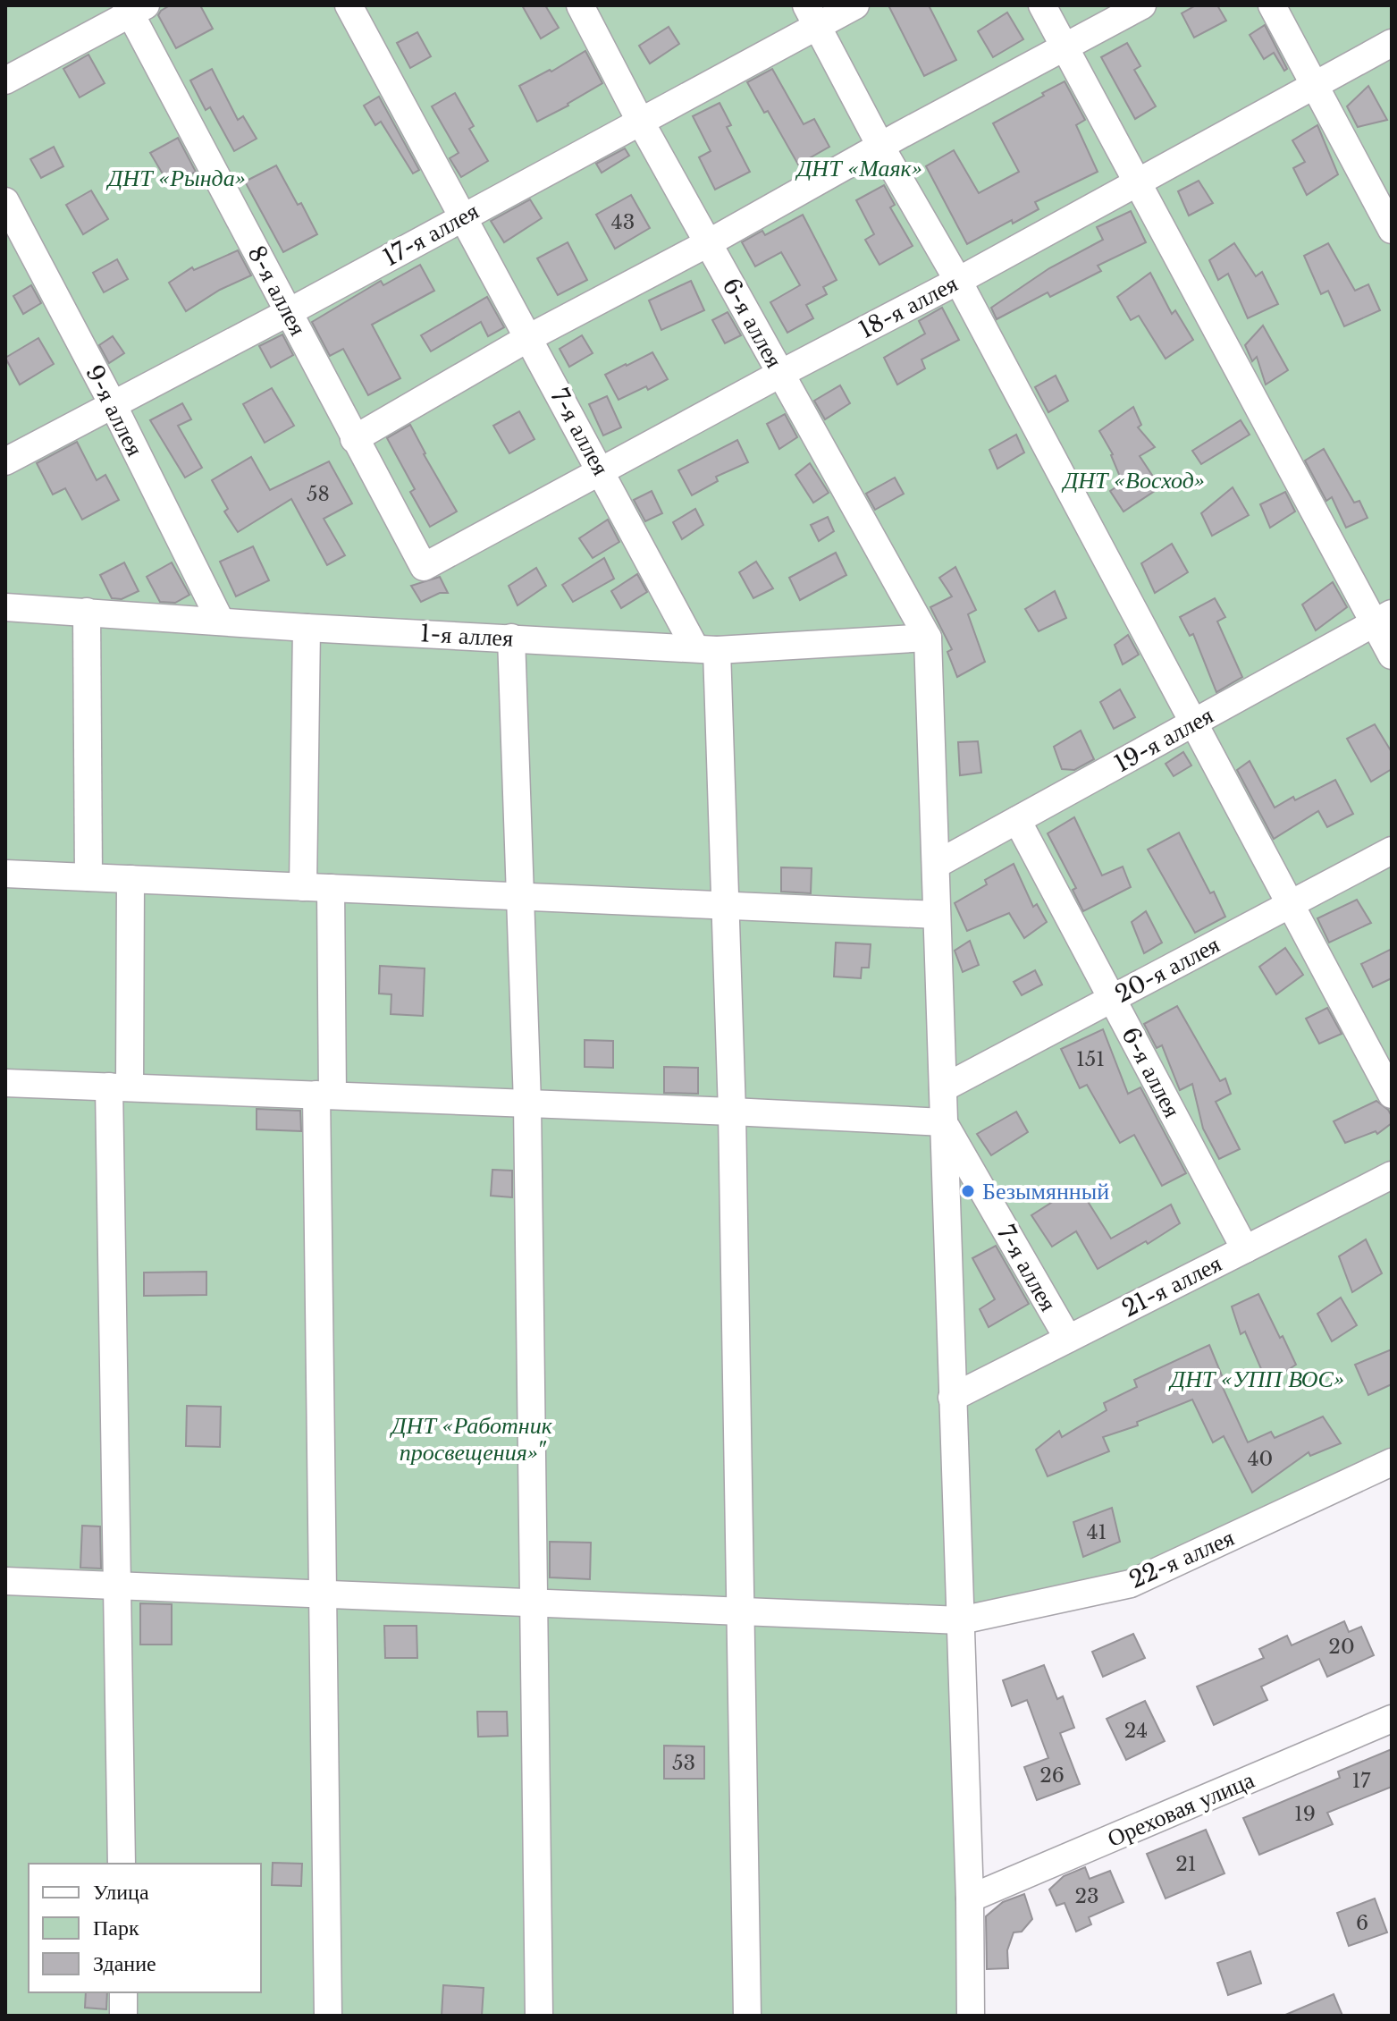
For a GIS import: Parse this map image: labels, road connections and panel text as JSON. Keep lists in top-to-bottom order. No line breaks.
{"streets":{"street":["17-я аллея","8-я аллея","18-я аллея","6-я аллея","9-я аллея","7-я аллея","1-я аллея","19-я аллея","20-я аллея","21-я аллея","22-я аллея","Ореховая улица"]},"crossings":[["17-я аллея","8-я аллея"],["17-я аллея","6-я аллея"],["17-я аллея","9-я аллея"],["17-я аллея","7-я аллея"],["8-я аллея","18-я аллея"],["18-я аллея","6-я аллея"],["18-я аллея","7-я аллея"],["6-я аллея","1-я аллея"],["6-я аллея","19-я аллея"],["6-я аллея","20-я аллея"],["6-я аллея","21-я аллея"],["9-я аллея","1-я аллея"],["7-я аллея","1-я аллея"],["7-я аллея","21-я аллея"]],"parks":["ДНТ «Маяк»","ДНТ «Рында»","ДНТ «Восход»","ДНТ «УПП ВОС»","ДНТ «Работник просвещения»\""],"places":["Безымянный"],"house_numbers":["43","58","151","40","41","20","24","53","26","17","19","21","23","6"],"legend":["Улица","Парк","Здание"]}
